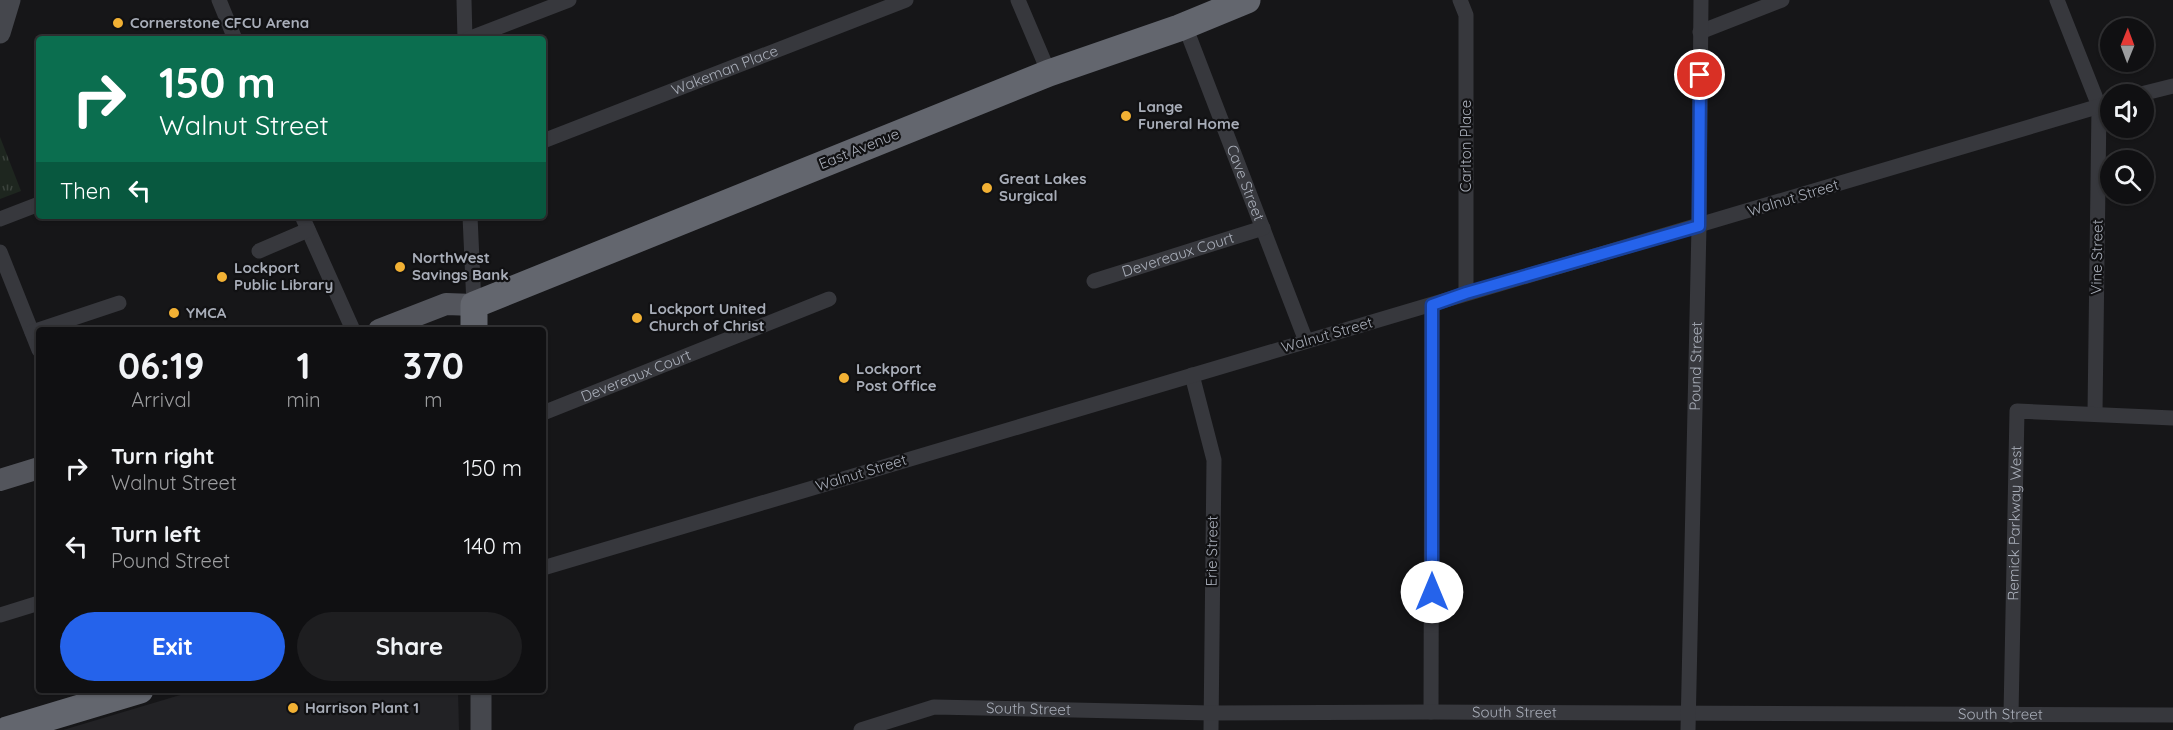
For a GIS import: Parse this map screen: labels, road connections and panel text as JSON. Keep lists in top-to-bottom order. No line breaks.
{"streets":{"highway":["East Avenue"],"street":["Wakeman Place","Carlton Place","Cave Street","Walnut Street","Devereaux Court","Vine Street","Pound Street","Remick Parkway West","Erie Street","South Street"]},"crossings":[["Carlton Place","Walnut Street"],["East Avenue","Cave Street"],["Cave Street","Walnut Street"],["Cave Street","Devereaux Court"],["Walnut Street","Pound Street"],["Walnut Street","Erie Street"],["Vine Street","Remick Parkway West"],["Pound Street","South Street"],["Remick Parkway West","South Street"],["Erie Street","South Street"]],"places":["Cornerstone CFCU Arena","Lange Funeral Home","Great Lakes Surgical","NorthWest Savings Bank","Lockport Public Library","YMCA","Lockport United Church of Christ","Lockport Post Office","Harrison Plant 1"],"north":"top","page":{"turn":["150 m","Walnut Street"],"then":"Then","eta":["06:19","Arrival","1","min","370","m"],"list":[{"name":"Turn right","note":"Walnut Street","value":"150 m"},{"name":"Turn left","note":"Pound Street","value":"140 m"}],"buttons":["Exit","Share"]}}
